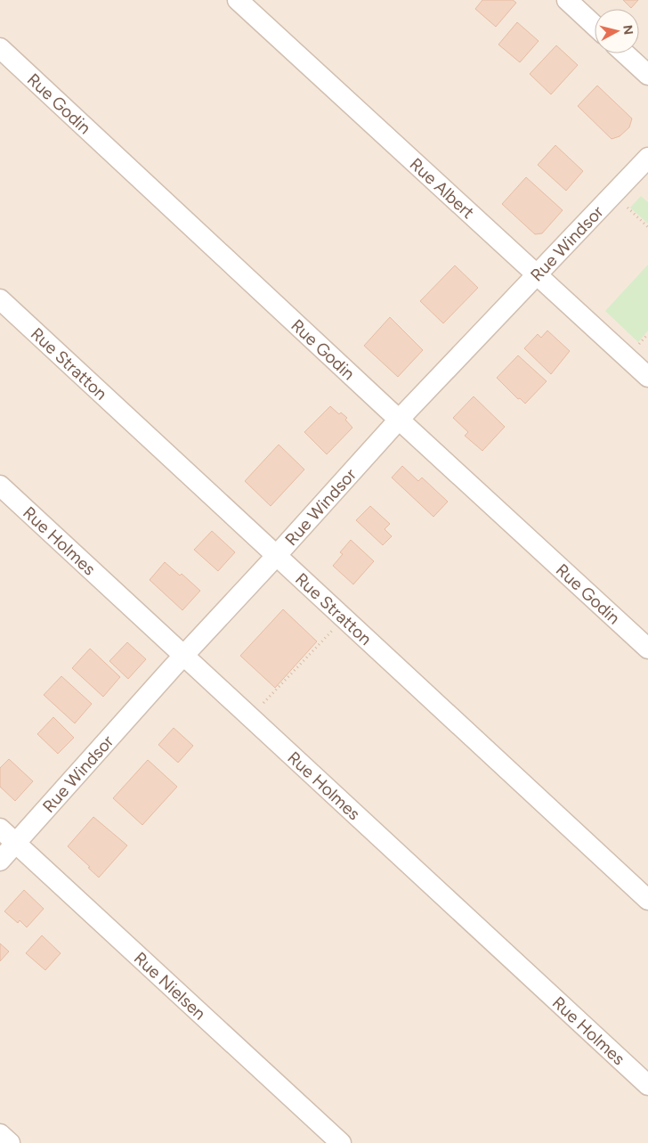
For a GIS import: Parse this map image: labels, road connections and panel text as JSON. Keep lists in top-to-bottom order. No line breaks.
{"streets":{"street":["Rue Godin","Rue Albert","Rue Windsor","Rue Stratton","Rue Holmes","Rue Nielsen"]},"crossings":[["Rue Godin","Rue Windsor"],["Rue Albert","Rue Windsor"],["Rue Windsor","Rue Stratton"],["Rue Windsor","Rue Holmes"],["Rue Windsor","Rue Nielsen"]],"north":"right"}
